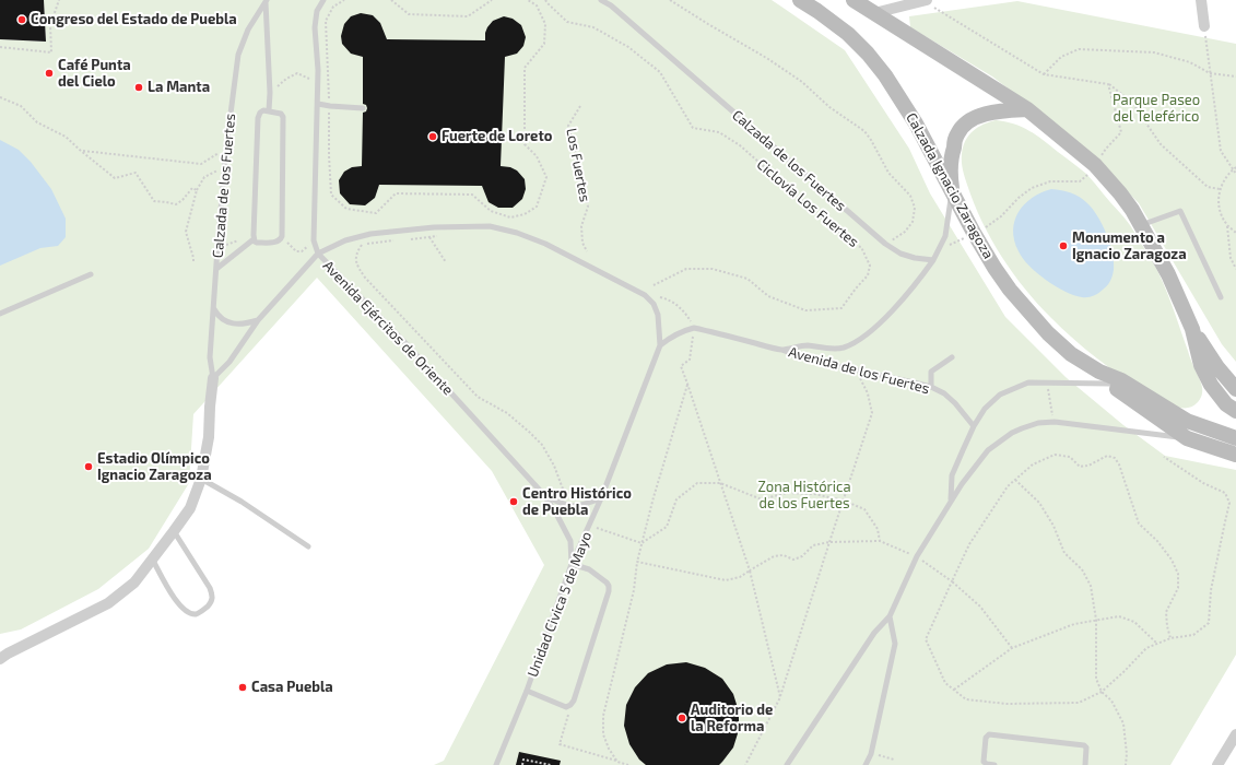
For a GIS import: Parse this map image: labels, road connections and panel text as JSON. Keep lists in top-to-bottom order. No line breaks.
{"streets":{"main road":["Calzada Ignacio Zaragoza"],"street":["Calzada de los Fuertes"],"lane":["Avenida Ejércitos de Oriente","Avenida de los Fuertes","Unidad Civica 5 de Mayo"],"path":["Los Fuertes","Ciclovía Los Fuertes"]},"crossings":[["Calzada de los Fuertes","Avenida de los Fuertes"],["Avenida Ejércitos de Oriente","Unidad Civica 5 de Mayo"]],"parks":["Parque Paseo del Teleférico","Zona Histórica de los Fuertes"],"places":["Congreso del Estado de Puebla","Café Punta del Cielo","La Manta","Fuerte de Loreto","Monumento a Ignacio Zaragoza","Estadio Olímpico Ignacio Zaragoza","Centro Histórico de Puebla","Casa Puebla","Auditorio de la Reforma"]}
